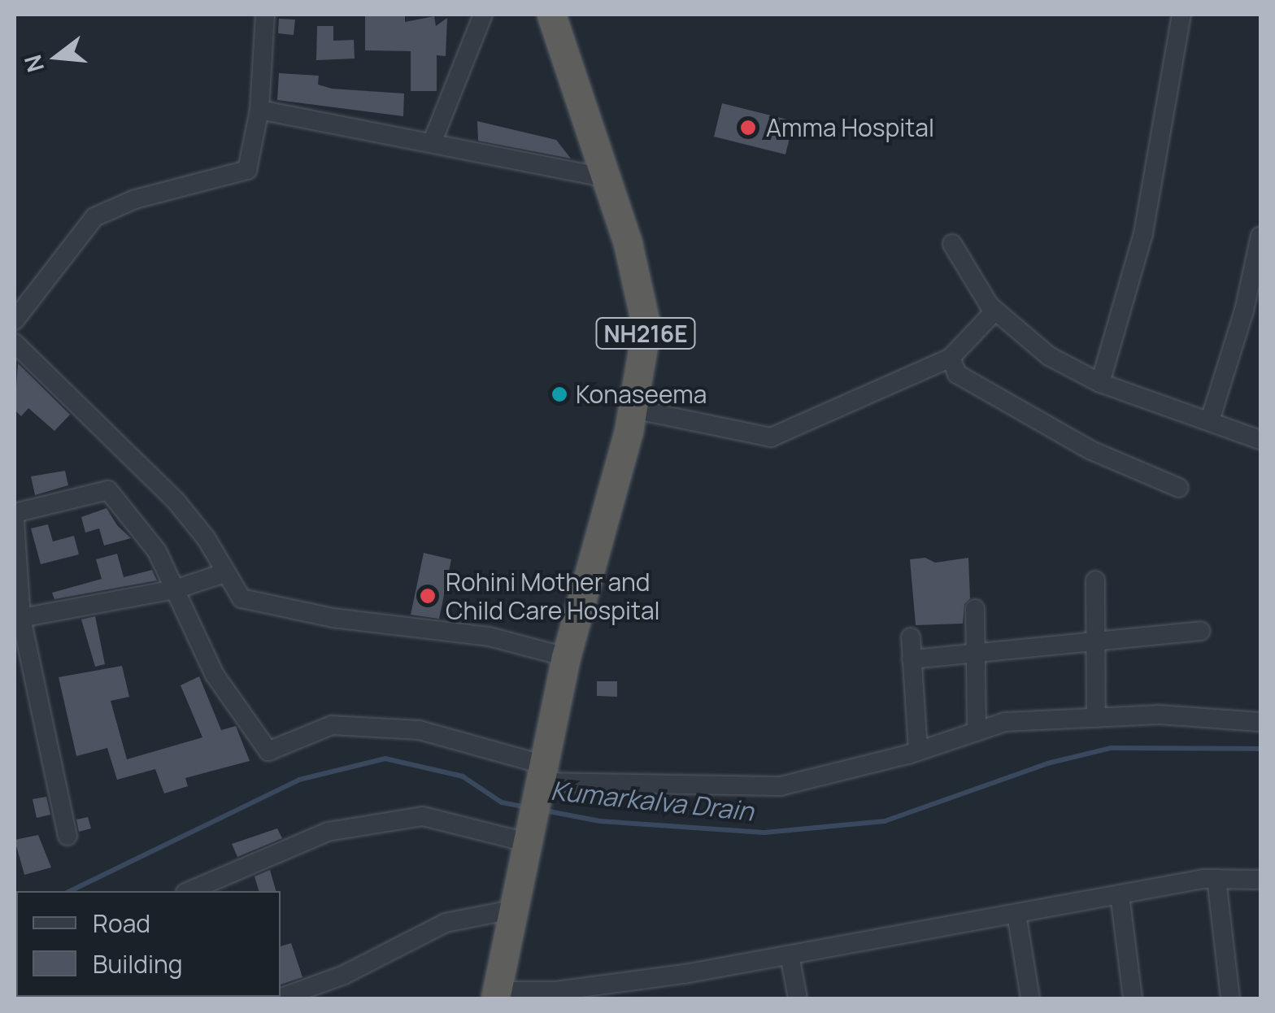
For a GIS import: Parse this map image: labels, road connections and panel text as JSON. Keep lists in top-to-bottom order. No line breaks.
{"streets":{"highway":["NH216E"]},"water":["Kumarkalva Drain"],"places":["Amma Hospital","Konaseema","Rohini Mother and Child Care Hospital"],"legend":["Road","Building"],"north":"left"}
